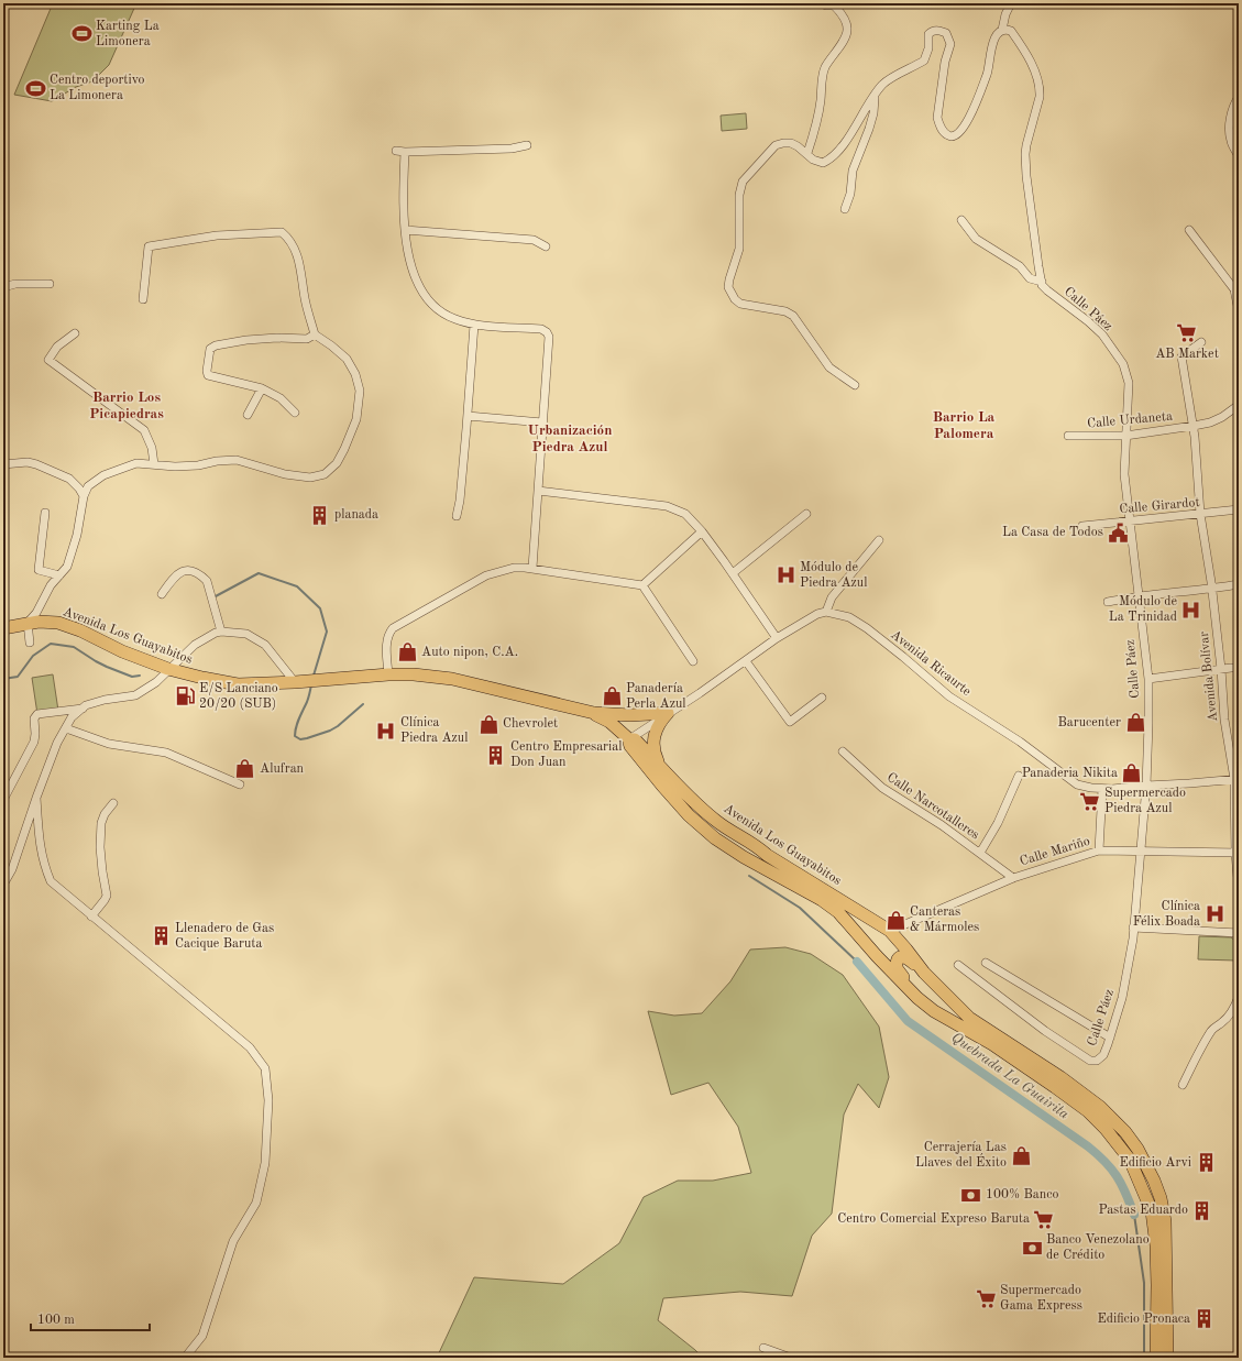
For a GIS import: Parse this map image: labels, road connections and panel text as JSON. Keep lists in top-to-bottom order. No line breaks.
{"streets":{"main road":["Avenida Los Guayabitos"],"street":["Calle Páez","Calle Urdaneta","Calle Girardot","Avenida Ricaurte","Avenida Bolívar","Calle Narcotalleres","Calle Mariño"]},"crossings":[["Calle Páez","Calle Urdaneta"],["Calle Páez","Calle Girardot"],["Calle Páez","Avenida Ricaurte"],["Calle Páez","Calle Mariño"],["Calle Urdaneta","Avenida Bolívar"],["Calle Girardot","Avenida Bolívar"],["Avenida Los Guayabitos","Calle Mariño"],["Avenida Ricaurte","Avenida Bolívar"],["Avenida Bolívar","Calle Mariño"],["Calle Narcotalleres","Calle Mariño"]],"districts":["Barrio Los Picapiedras","Barrio La Palomera","Urbanización Piedra Azul"],"water":["Quebrada La Guairita"],"places":{"sports":["Karting La Limonera","Centro deportivo La Limonera"],"supermarket":["AB Market","Supermercado Piedra Azul","Centro Comercial Expreso Baruta","Supermercado Gama Express"],"building":["planada","Centro Empresarial Don Juan","Llenadero de Gas Cacique Baruta","Edificio Arvi","Pastas Eduardo","Edificio Pronaca"],"public building":["La Casa de Todos"],"hospital":["Módulo de Piedra Azul","Módulo de La Trinidad","Clínica Piedra Azul","Clínica Félix Boada"],"shop":["Auto nipon, C.A.","Panadería Perla Azul","Barucenter","Chevrolet","Alufran","Panaderia Nikita","Canteras & Mármoles","Cerrajería Las Llaves del Éxito"],"fuel station":["E/S Lanciano 20/20 (SUB)"],"bank":["100% Banco","Banco Venezolano de Crédito"]},"scale_bar":"100 m"}
